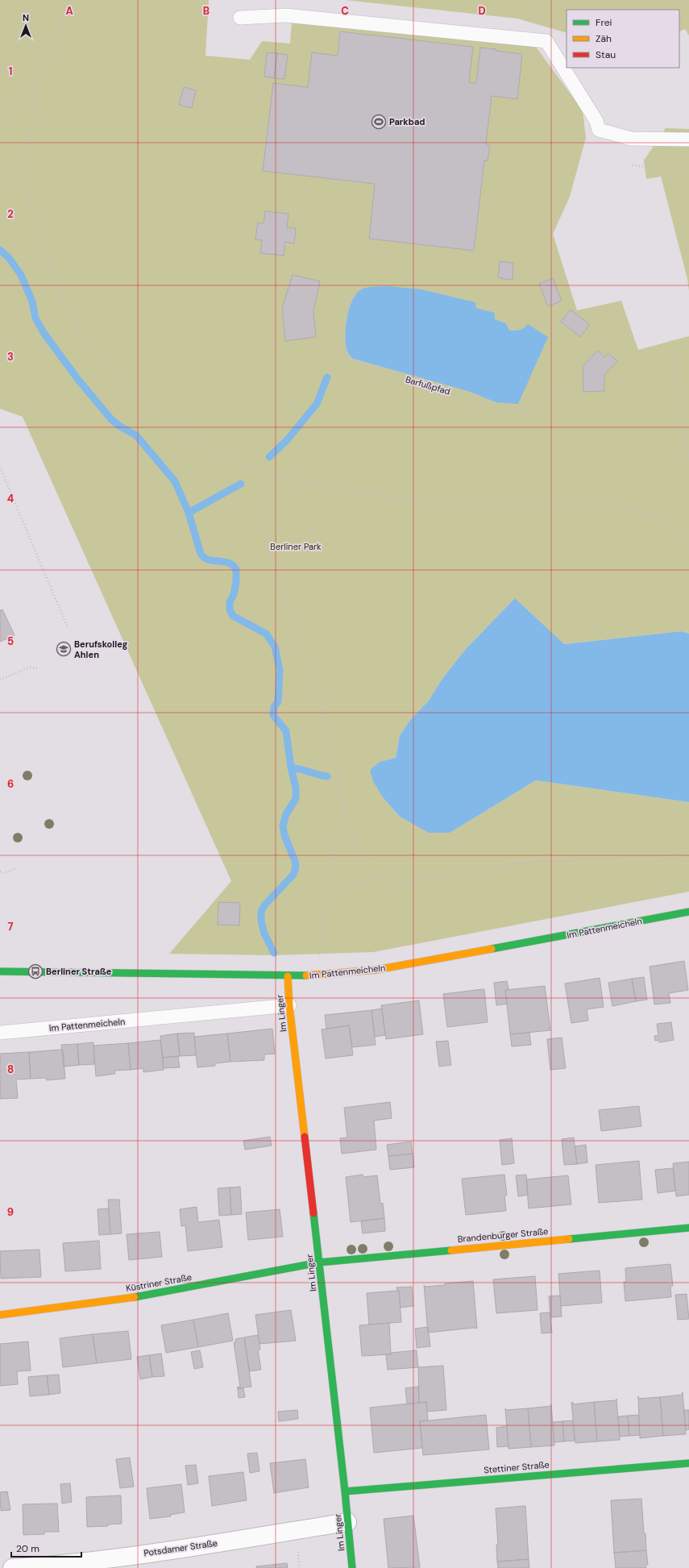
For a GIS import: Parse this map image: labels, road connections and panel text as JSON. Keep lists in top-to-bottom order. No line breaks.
{"streets":{"street":["Im Pattenmeicheln","Im Linger","Brandenburger Straße","Küstriner Straße","Stettiner Straße","Potsdamer Straße"],"path":["Barfußpfad"]},"crossings":[["Im Pattenmeicheln","Im Linger"],["Im Linger","Brandenburger Straße"],["Im Linger","Küstriner Straße"],["Im Linger","Stettiner Straße"],["Im Linger","Potsdamer Straße"],["Brandenburger Straße","Küstriner Straße"]],"parks":["Berliner Park"],"places":{"sports":["Parkbad"],"school or university":["Berufskolleg Ahlen"],"bus stop":["Berliner Straße"]},"legend":["Frei","Zäh","Stau"],"scale_bar":"20 m","north":"top","grid":{"columns":["A","B","C","D"],"rows":["1","2","3","4","5","6","7","8","9"]}}
